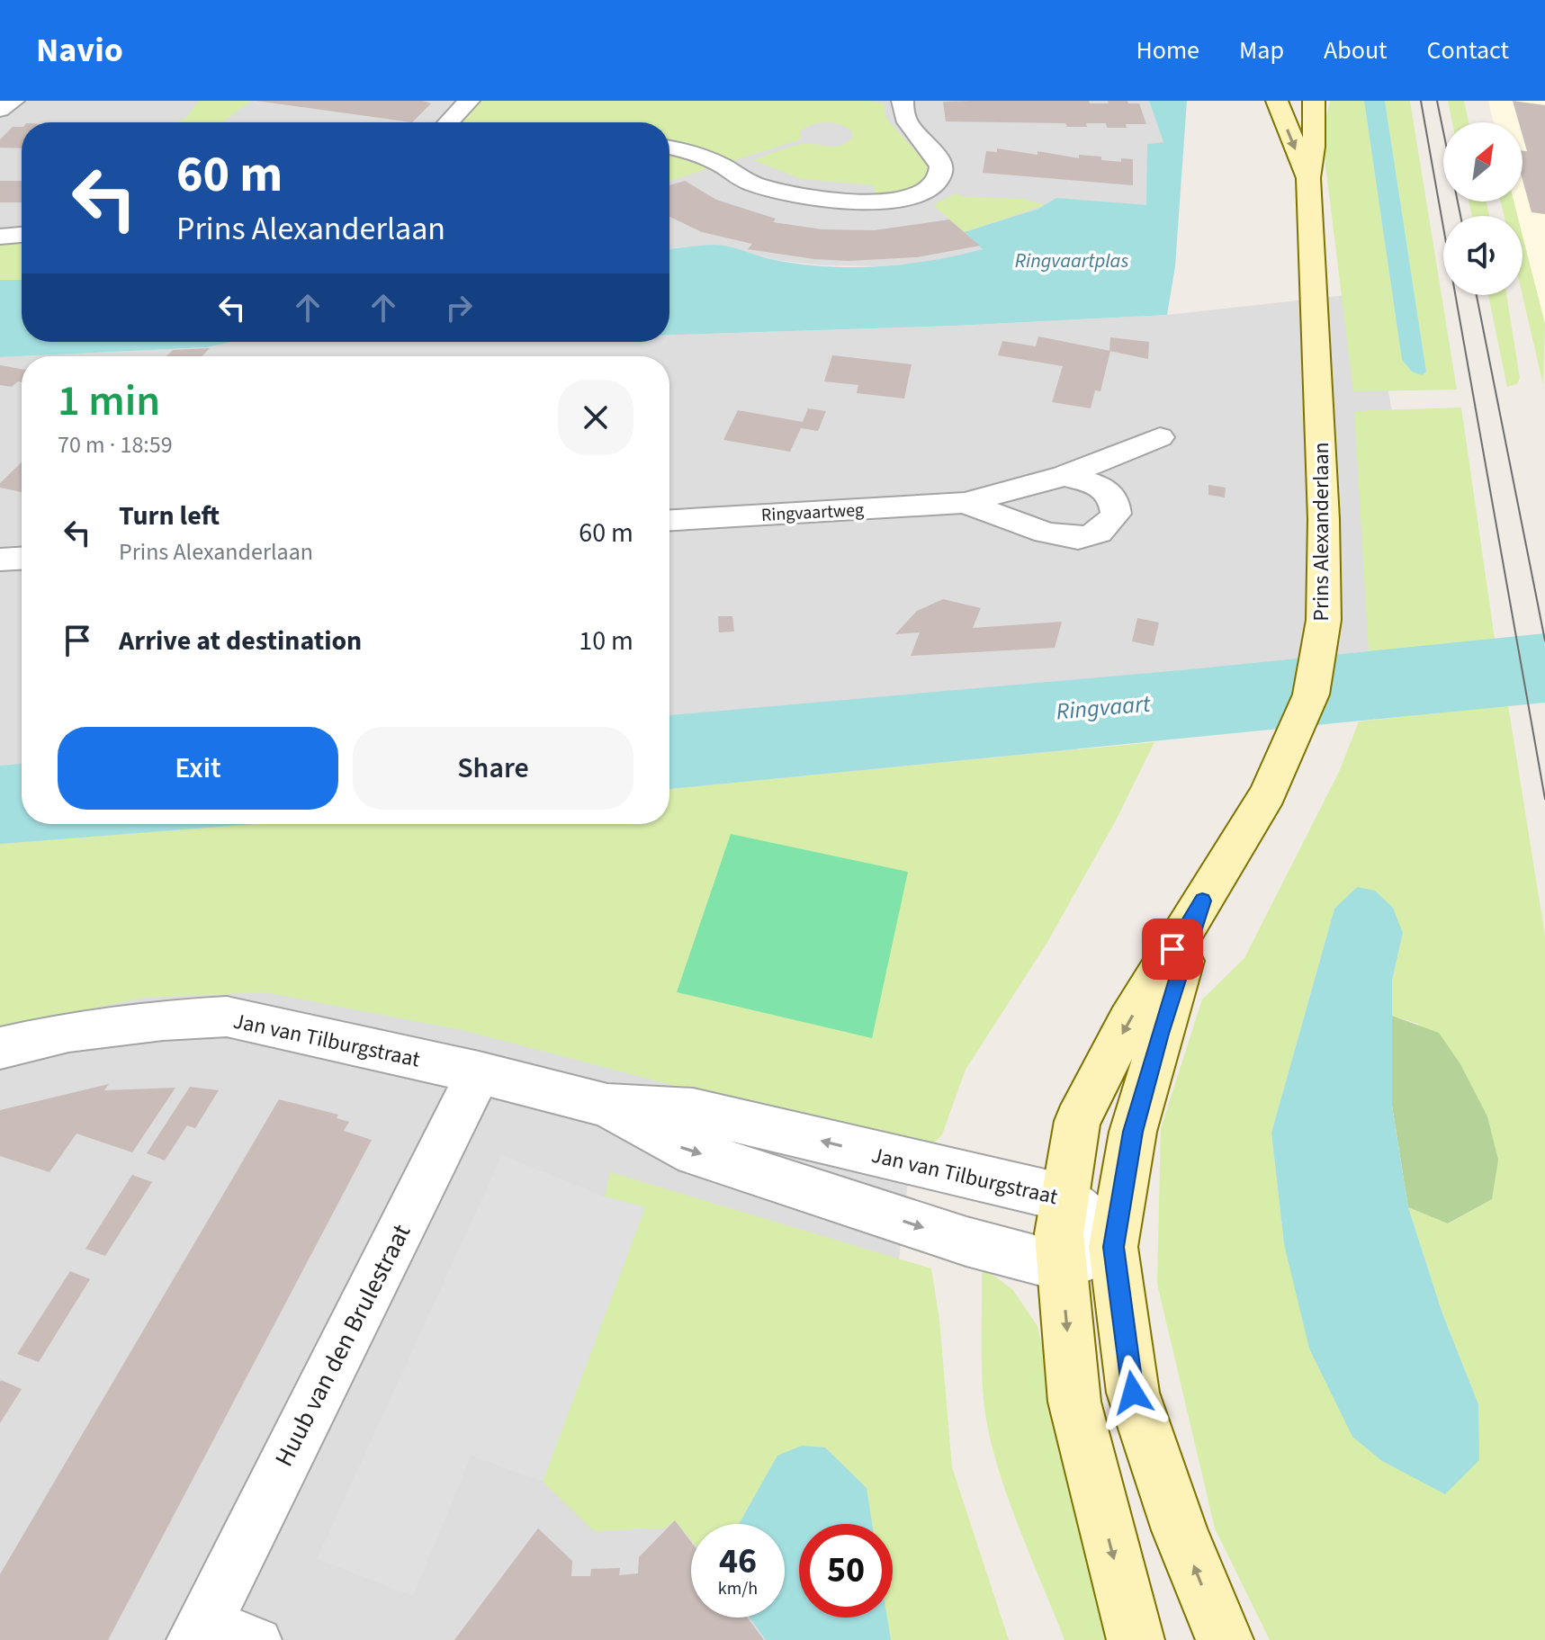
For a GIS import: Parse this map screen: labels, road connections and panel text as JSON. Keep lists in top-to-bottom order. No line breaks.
{"streets":{"main road":["Prins Alexanderlaan"],"street":["Ringvaartweg","Jan van Tilburgstraat","Huub van den Brulestraat"]},"crossings":[["Prins Alexanderlaan","Jan van Tilburgstraat"],["Jan van Tilburgstraat","Huub van den Brulestraat"]],"water":["Ringvaartplas","Ringvaart"],"north":"top right","page":{"header":"Navio","nav":["Home","Map","About","Contact"],"turn":["60 m","Prins Alexanderlaan"],"heading":["1 min","70 m · 18:59"],"list":[{"name":"Turn left","note":"Prins Alexanderlaan","value":"60 m"},{"name":"Arrive at destination","value":"10 m"}],"buttons":["Exit","Share"],"speed":"46 km/h","limit":"50"}}
